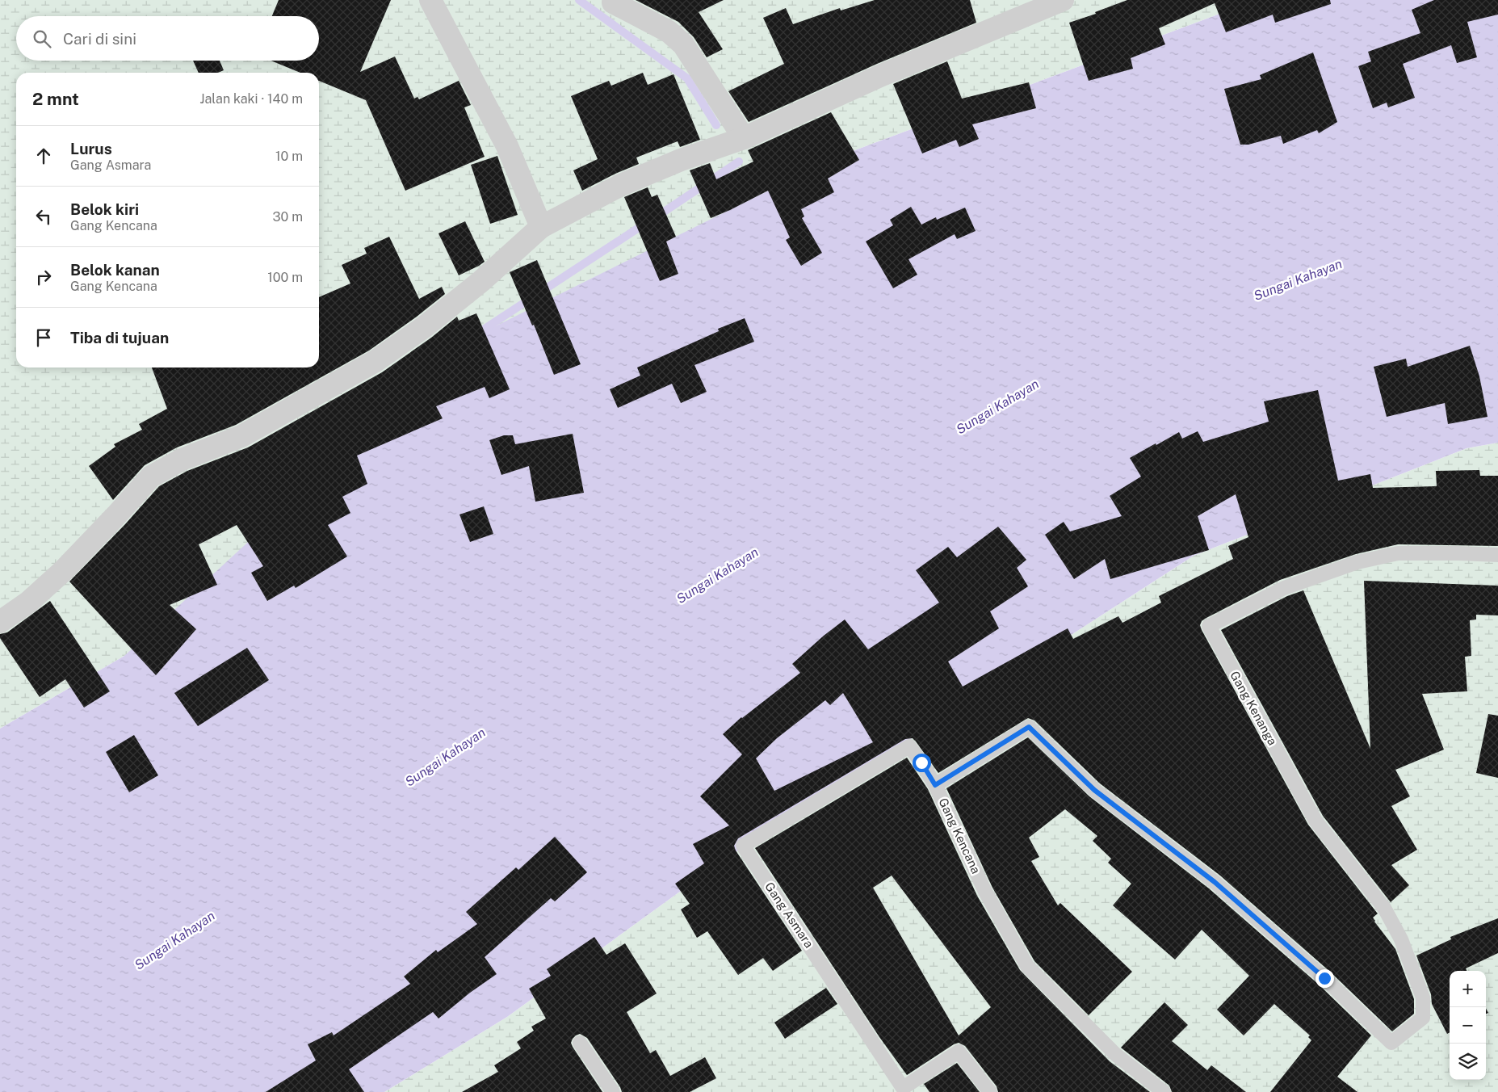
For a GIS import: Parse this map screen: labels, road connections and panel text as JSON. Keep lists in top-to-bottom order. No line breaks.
{"streets":{"lane":["Gang Kenanga","Gang Kencana","Gang Asmara"]},"crossings":[["Gang Kenanga","Gang Kencana"],["Gang Kencana","Gang Asmara"]],"water":["Sungai Kahayan"],"page":{"search":"Cari di sini","heading":["2 mnt","Jalan kaki · 140 m"],"list":[["Lurus","Gang Asmara","10 m"],["Belok kiri","Gang Kencana","30 m"],["Belok kanan","Gang Kencana","100 m"],"Tiba di tujuan"],"map_buttons":["+","−"]}}
